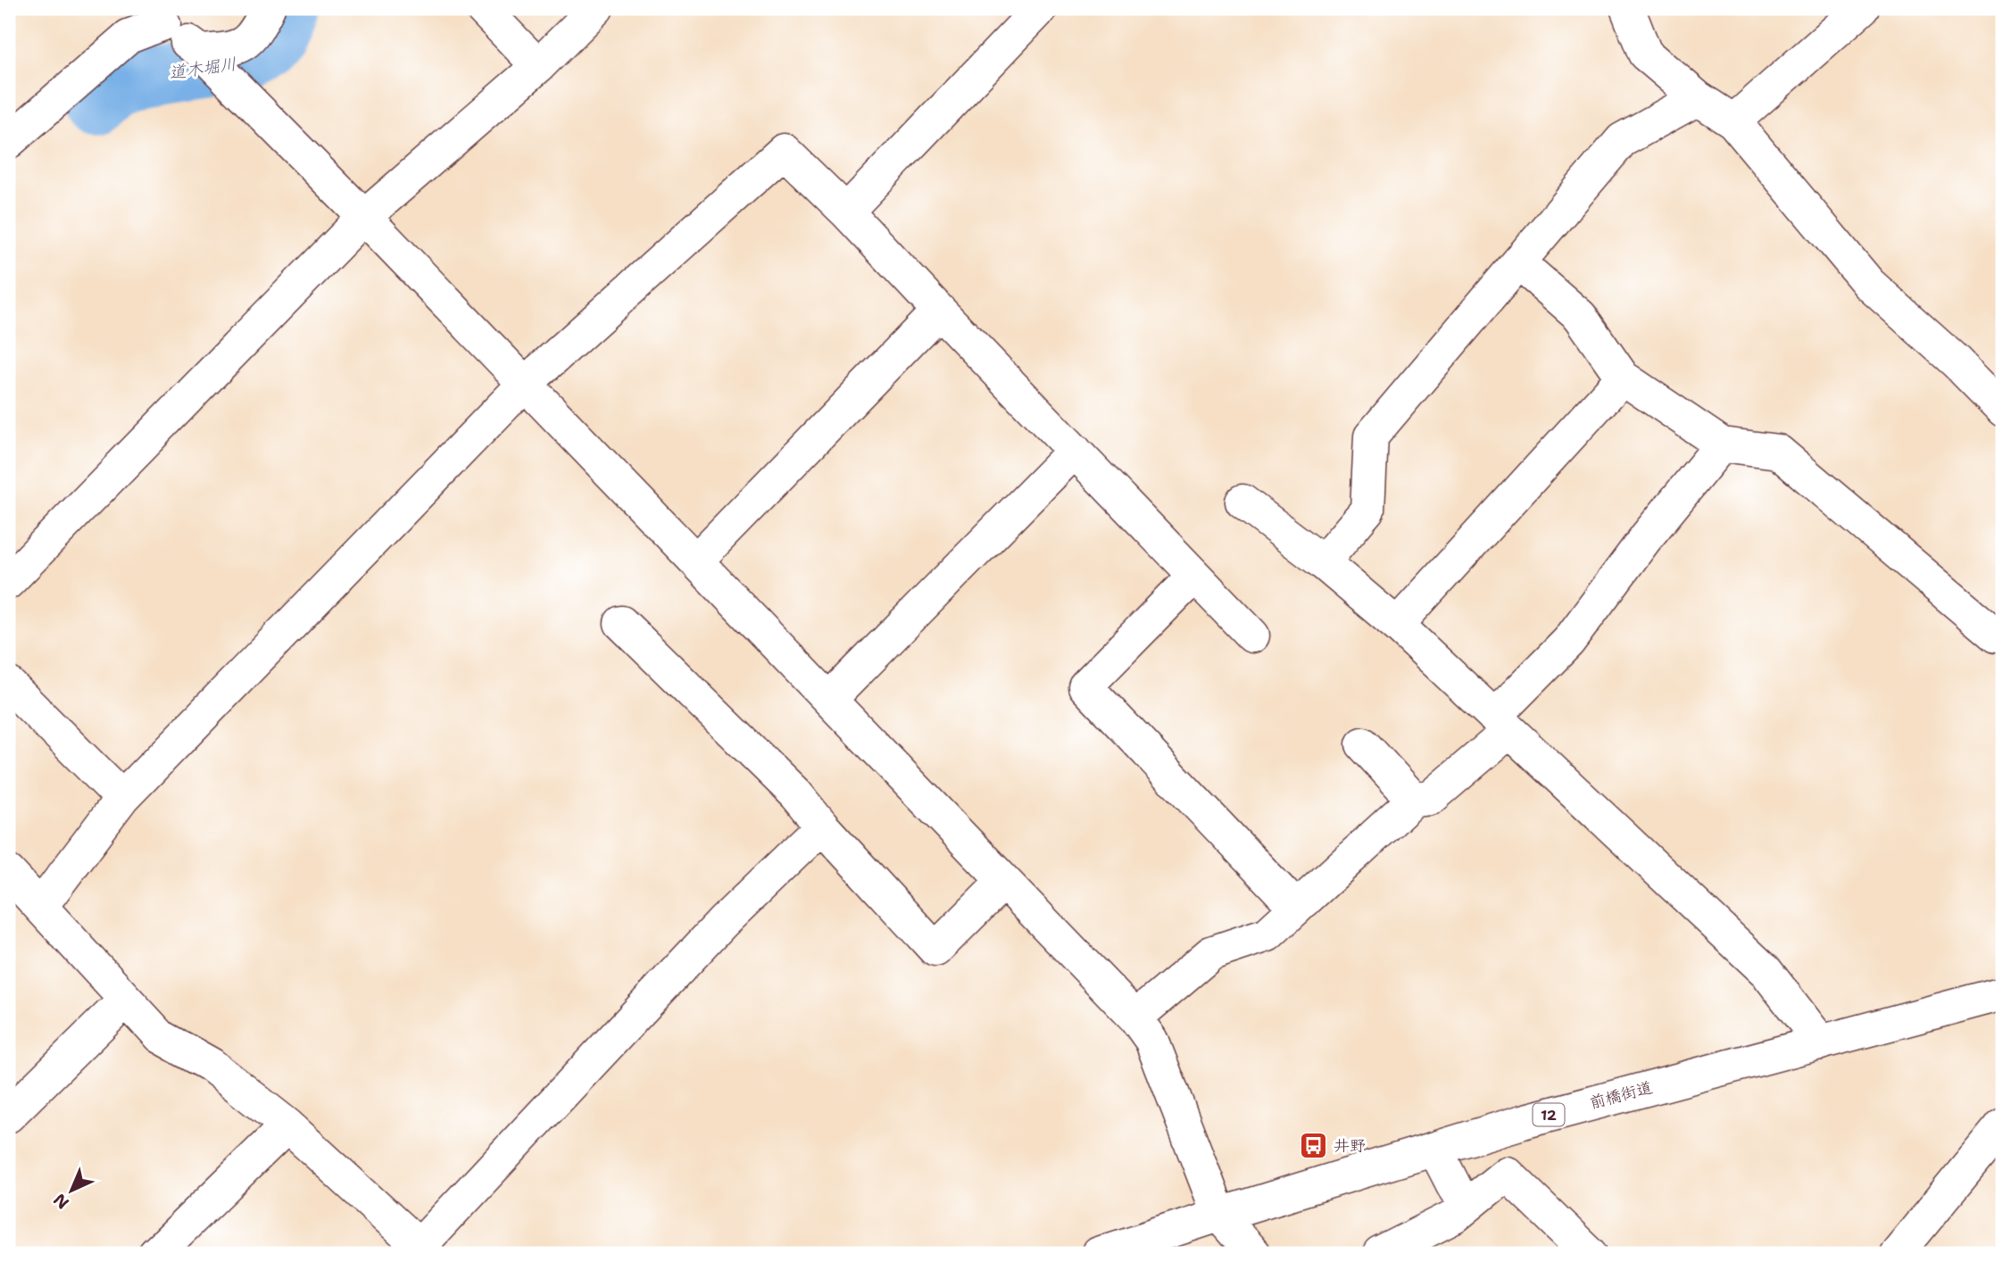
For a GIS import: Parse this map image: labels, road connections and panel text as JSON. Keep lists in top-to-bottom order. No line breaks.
{"streets":{"street":["前橋街道","12"]},"water":["道木堀川"],"places":{"bus stop":["井野"]},"north":"bottom left"}
